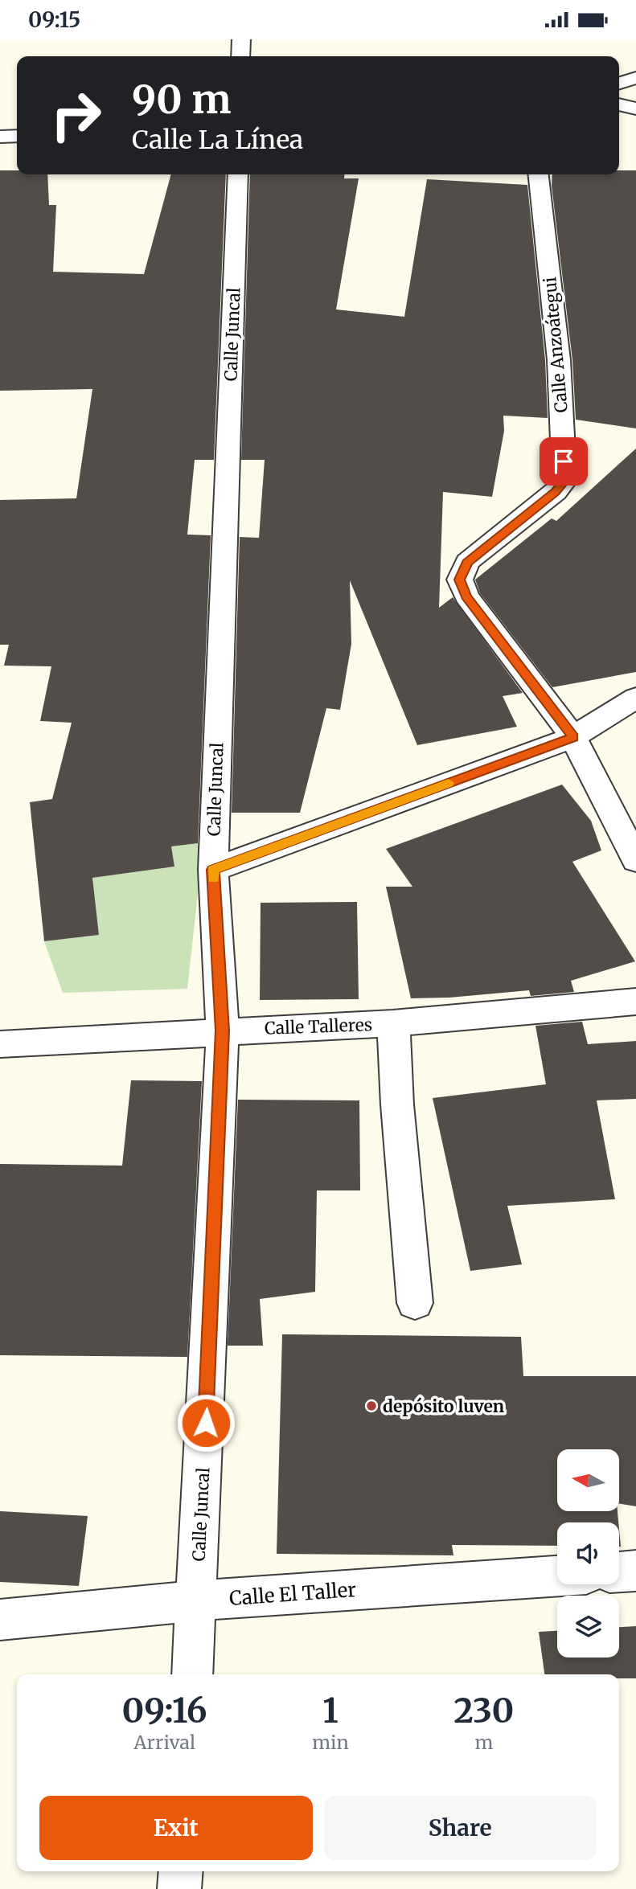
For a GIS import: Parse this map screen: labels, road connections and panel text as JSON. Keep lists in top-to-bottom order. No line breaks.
{"streets":{"street":["Calle Juncal","Calle Anzoátegui","Calle Talleres","Calle El Taller"]},"crossings":[["Calle Juncal","Calle Talleres"],["Calle Juncal","Calle El Taller"]],"places":["depósito luven"],"north":"left","page":{"status":"09:15","turn":["90 m","Calle La Línea"],"eta":["09:16","Arrival","1","min","230","m"],"buttons":["Exit","Share"]}}
